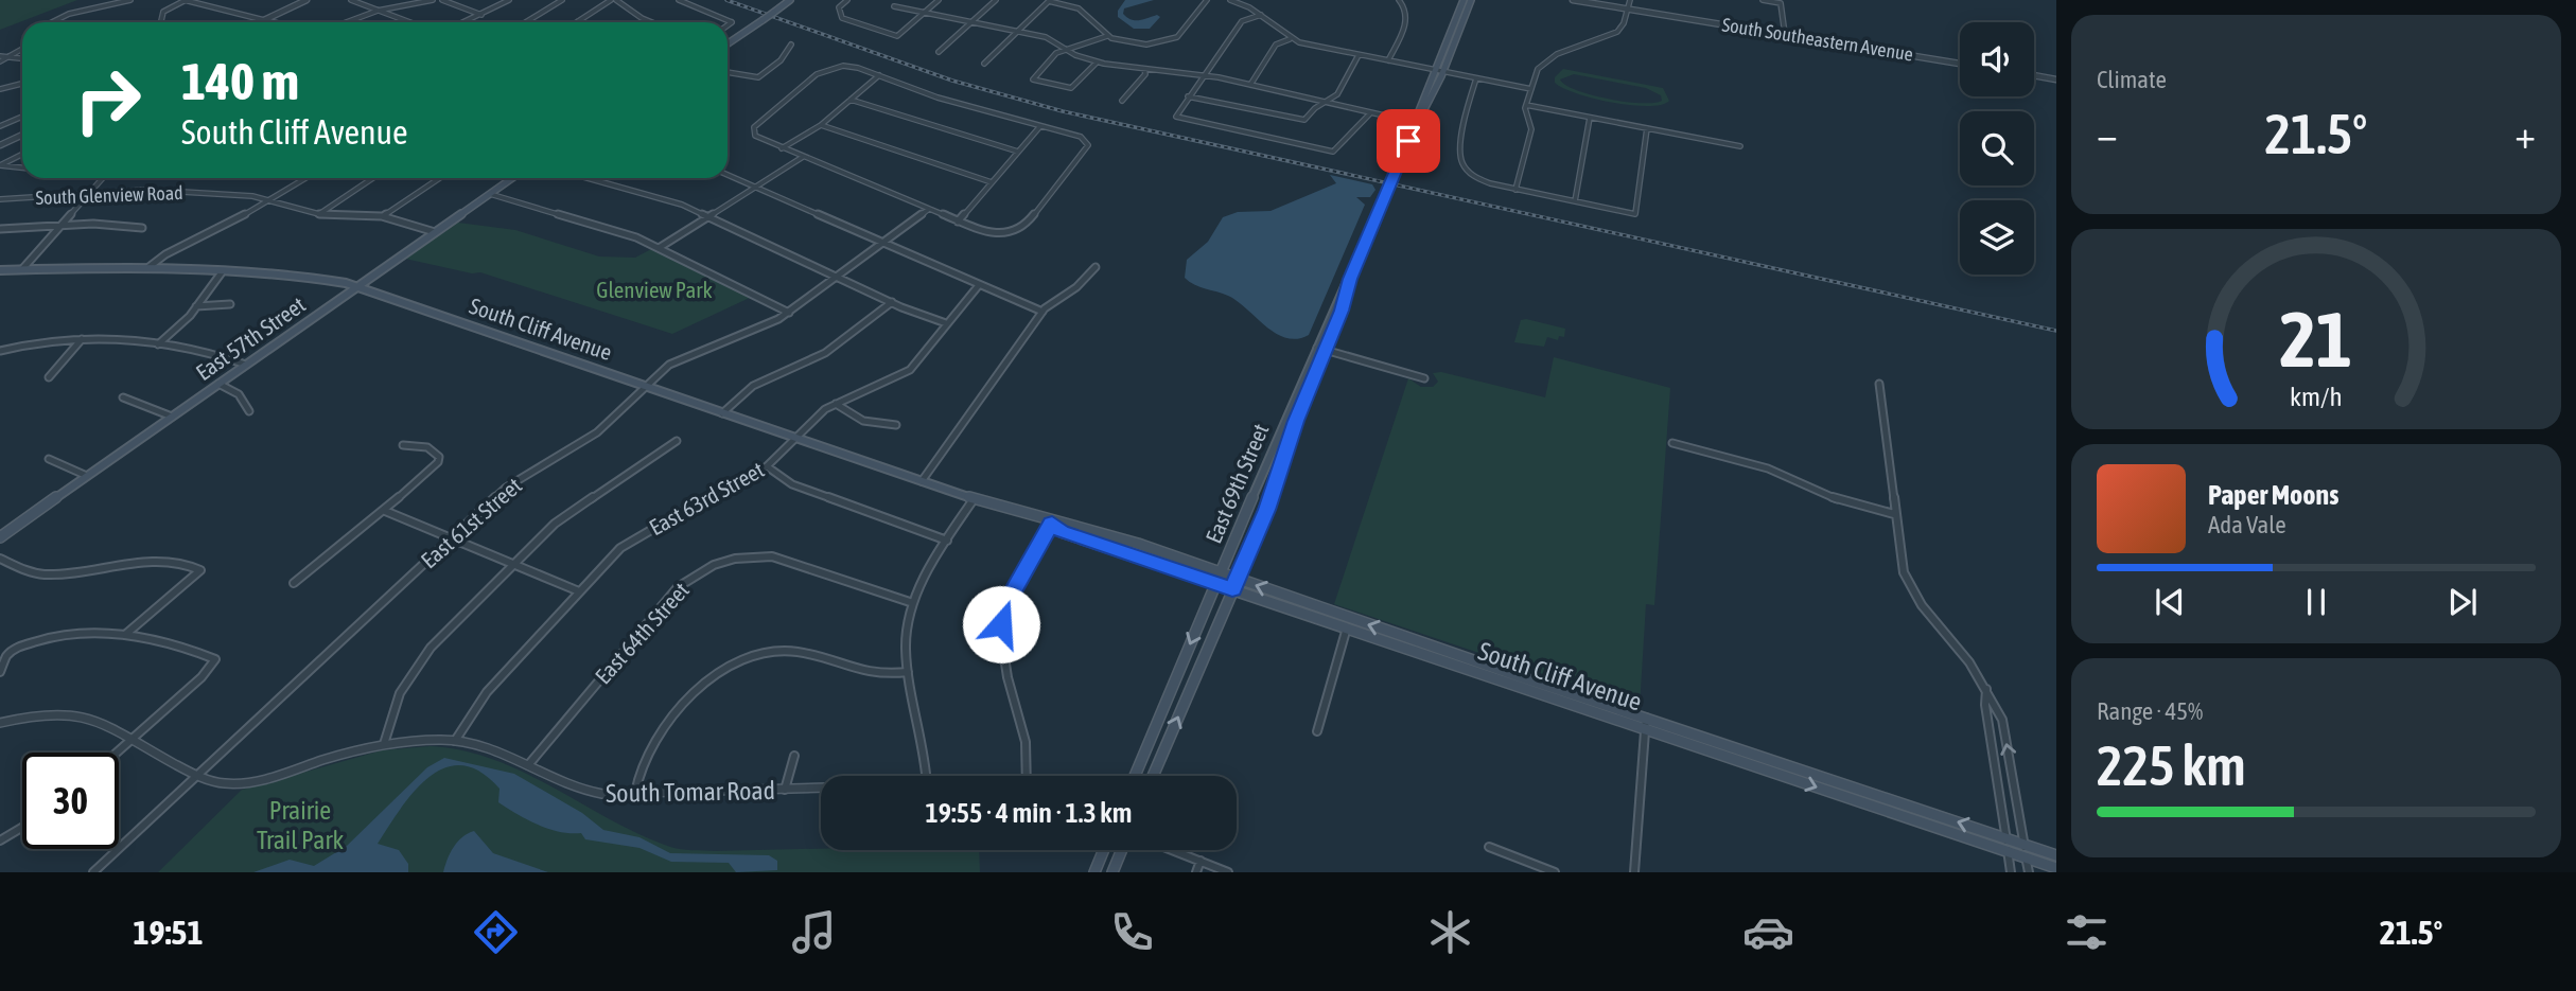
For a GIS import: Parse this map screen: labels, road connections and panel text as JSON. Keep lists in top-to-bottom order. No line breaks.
{"streets":{"main road":["South Cliff Avenue","East 57th Street","East 69th Street"],"street":["South Southeastern Avenue","South Glenview Road","East 63rd Street","East 61st Street","East 64th Street","South Tomar Road"]},"crossings":[["South Glenview Road","East 57th Street"],["South Cliff Avenue","East 57th Street"],["South Cliff Avenue","East 69th Street"],["South Cliff Avenue","East 63rd Street"],["South Cliff Avenue","East 61st Street"],["East 63rd Street","South Tomar Road"],["East 61st Street","South Tomar Road"],["East 64th Street","South Tomar Road"]],"parks":["Glenview Park","Prairie Trail Park"],"page":{"tile":["Climate",["Range · 45%","225 km"]],"turn":["140 m","South Cliff Avenue"],"heat":["−","21.5°","+"],"song":["Paper Moons","Ada Vale"],"limit":"30","trip":"19:55 · 4 min · 1.3 km","tabs":["19:51","21.5°"],"gauge":["21","km/h"]}}
